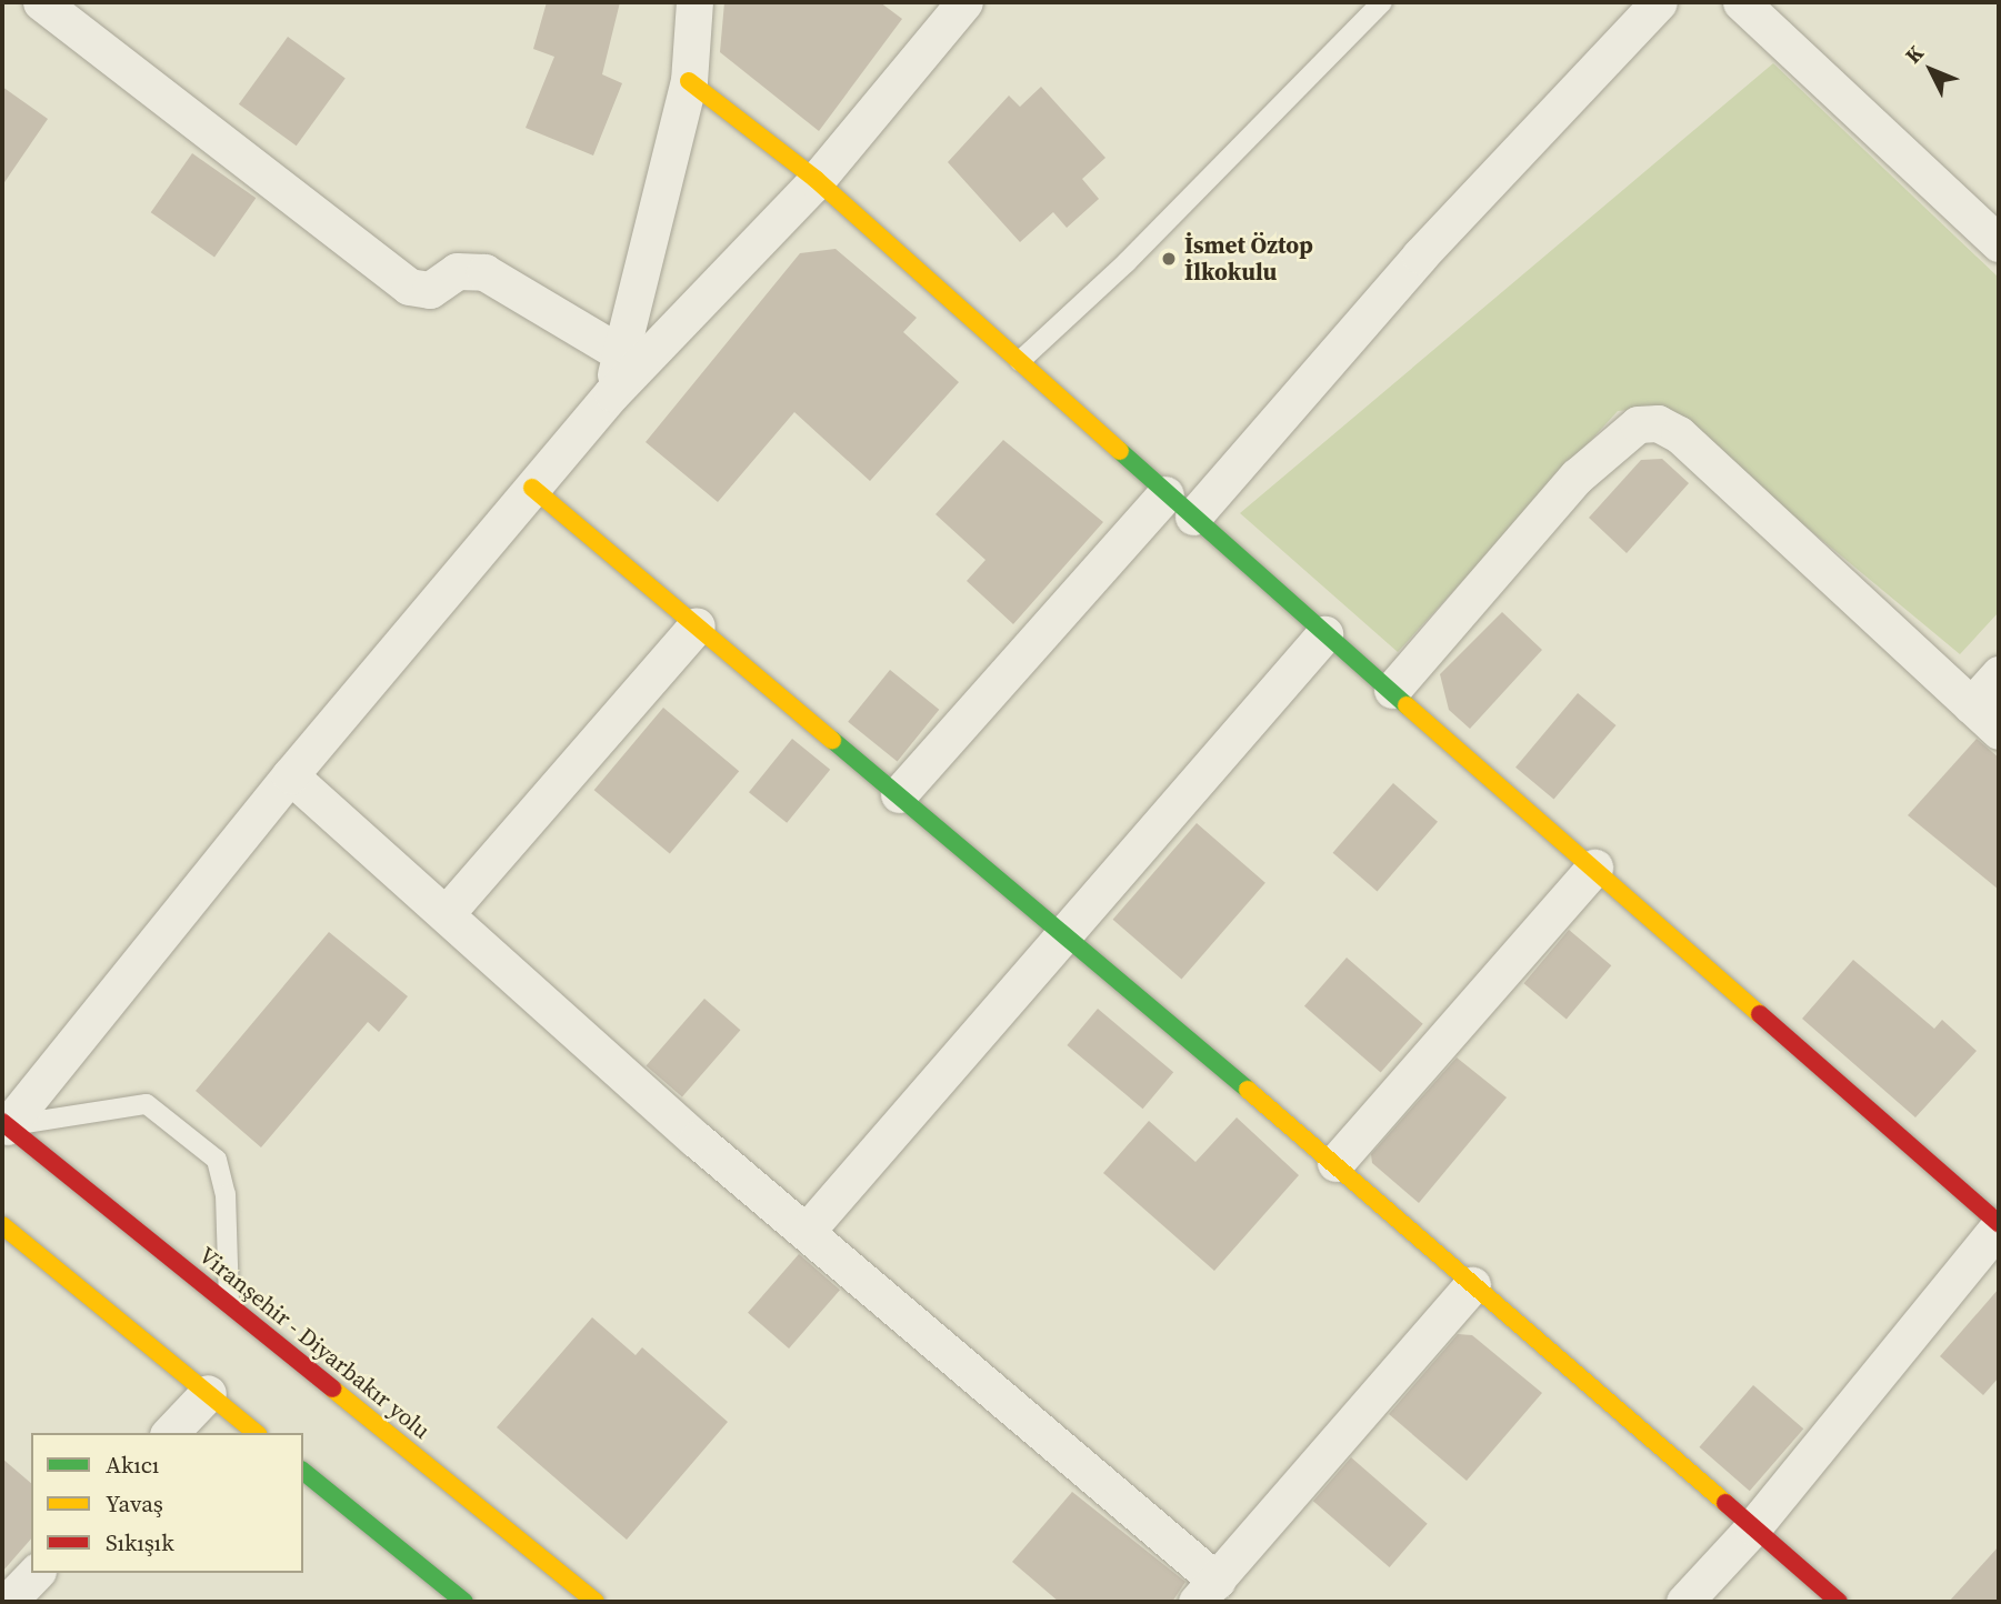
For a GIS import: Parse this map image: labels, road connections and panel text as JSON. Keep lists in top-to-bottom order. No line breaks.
{"streets":{"street":["Viranşehir - Diyarbakır yolu"]},"places":["İsmet Öztop İlkokulu"],"legend":["Akıcı","Yavaş","Sıkışık"],"north":"top left"}
